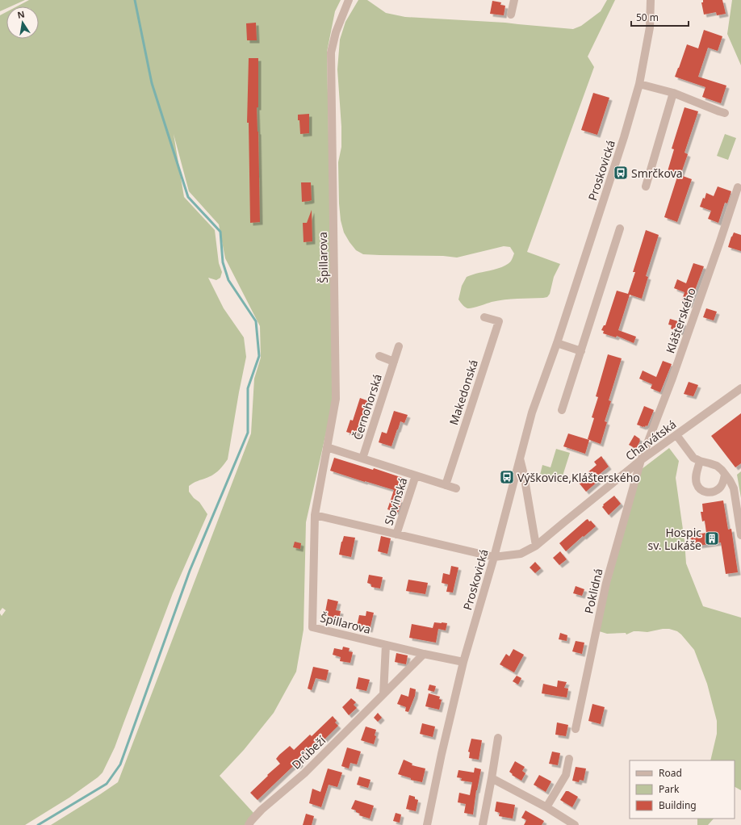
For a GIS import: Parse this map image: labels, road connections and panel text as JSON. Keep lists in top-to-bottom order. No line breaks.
{"streets":{"street":["Proskovická","Špillarova","Klášterského","Makedonská","Černohorská","Charvátská","Slovinská","Poklidná","Drůbeží"]},"crossings":[["Proskovická","Špillarova"],["Proskovická","Charvátská"],["Špillarova","Slovinská"],["Špillarova","Drůbeží"],["Klášterského","Charvátská"],["Klášterského","Poklidná"],["Makedonská","Slovinská"],["Černohorská","Slovinská"],["Charvátská","Poklidná"]],"places":{"bus stop":["Smrčkova","Výškovice,Klášterského"],"building":["Hospic sv. Lukáše"]},"legend":["Road","Park","Building"],"scale_bar":"50 m","north":"top"}
